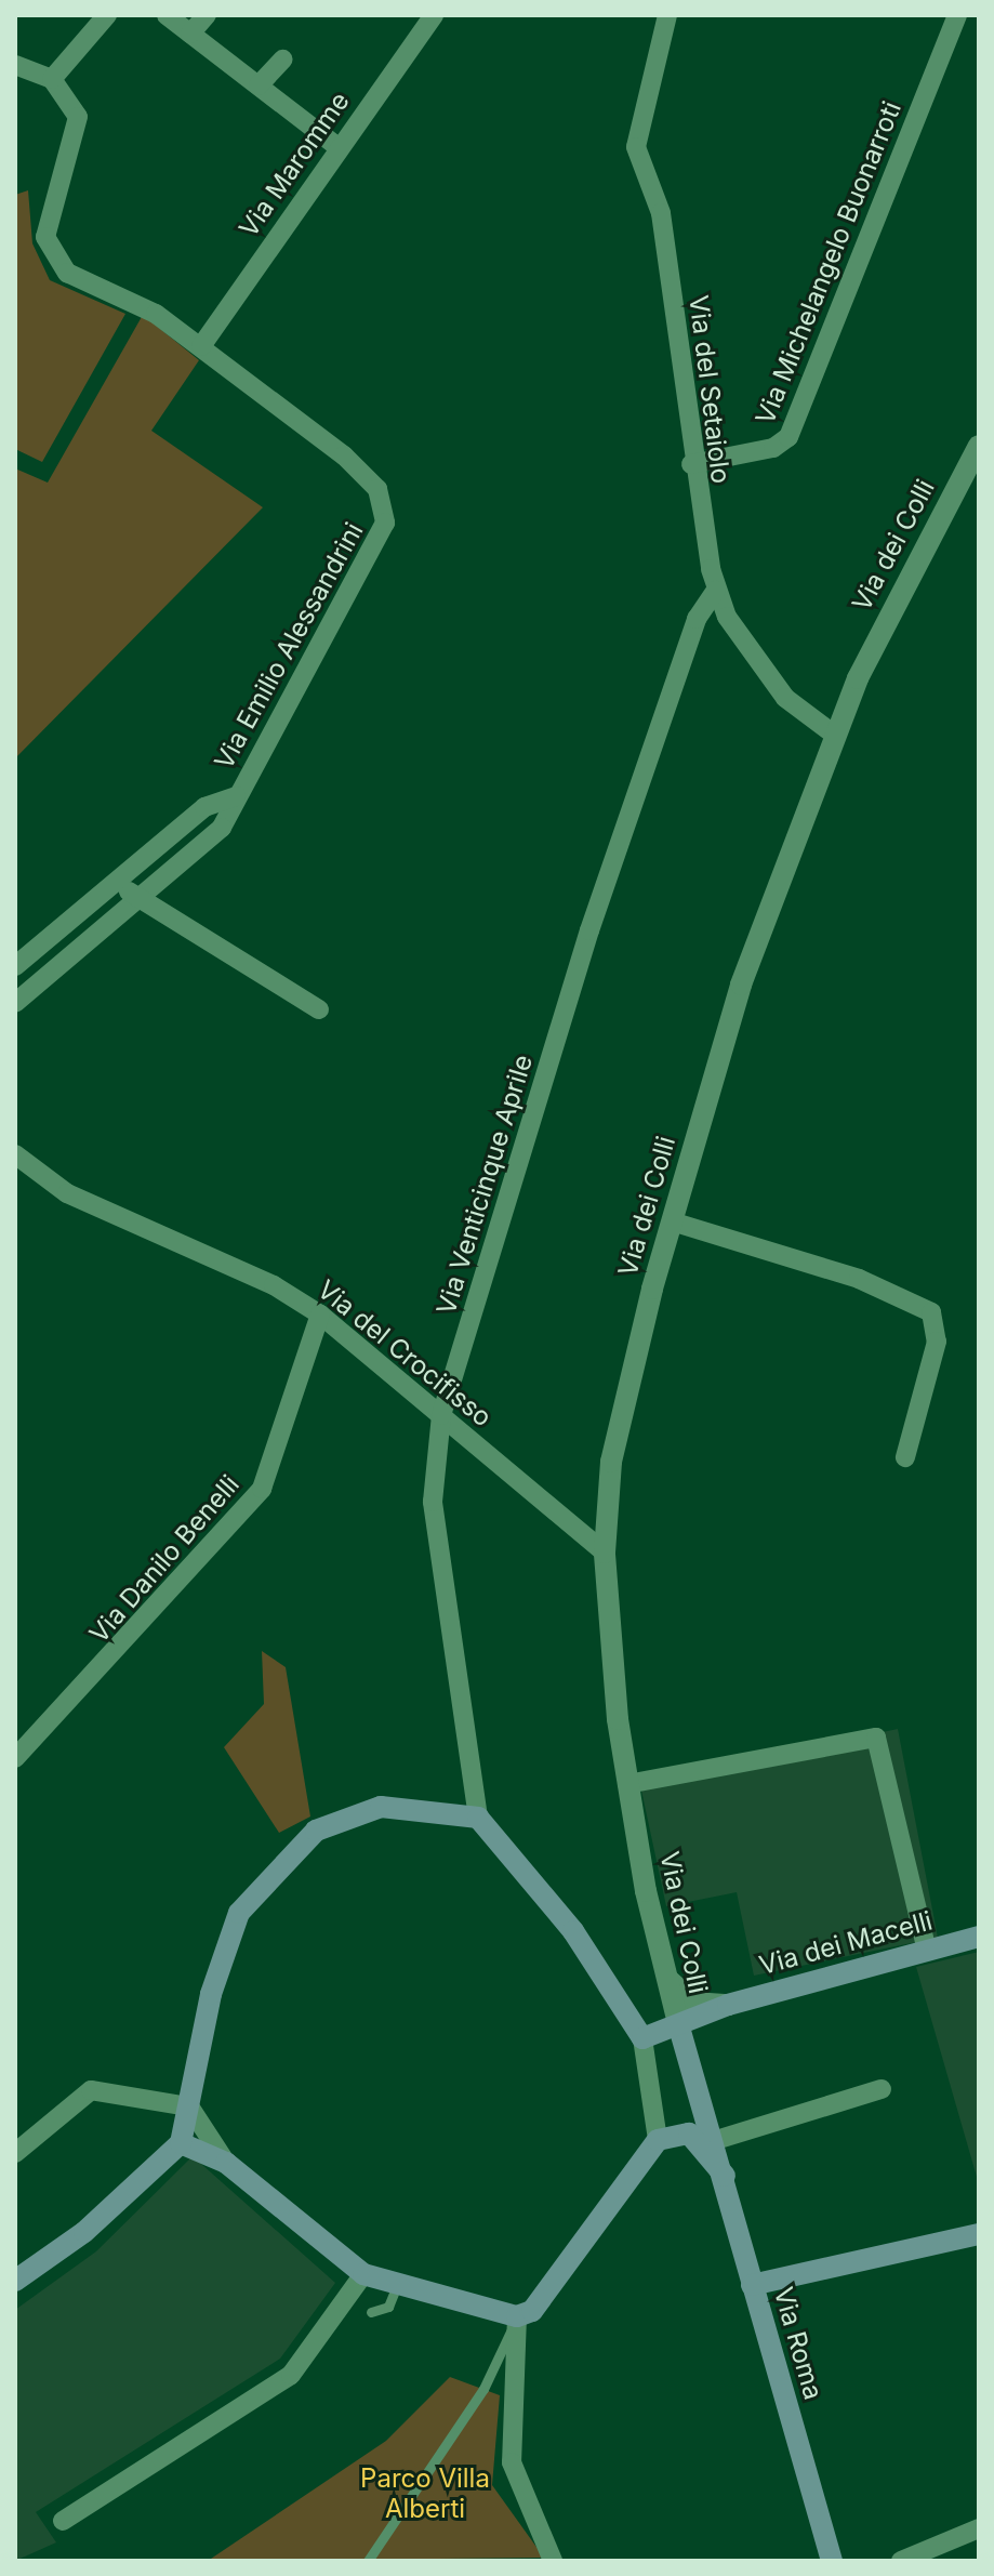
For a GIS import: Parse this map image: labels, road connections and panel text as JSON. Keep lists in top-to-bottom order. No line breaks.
{"streets":{"main road":["Via dei Macelli","Via Roma"],"street":["Via Maromme","Via Michelangelo Buonarroti","Via del Setaiolo","Via dei Colli","Via Emilio Alessandrini","Via Venticinque Aprile","Via del Crocifisso","Via Danilo Benelli"]},"crossings":[["Via Maromme","Via Emilio Alessandrini"],["Via Michelangelo Buonarroti","Via del Setaiolo"],["Via del Setaiolo","Via dei Colli"],["Via del Setaiolo","Via Venticinque Aprile"],["Via dei Colli","Via del Crocifisso"],["Via dei Colli","Via dei Macelli"],["Via dei Colli","Via Roma"],["Via Venticinque Aprile","Via del Crocifisso"],["Via del Crocifisso","Via Danilo Benelli"],["Via dei Macelli","Via Roma"]],"parks":["Parco Villa Alberti"]}
